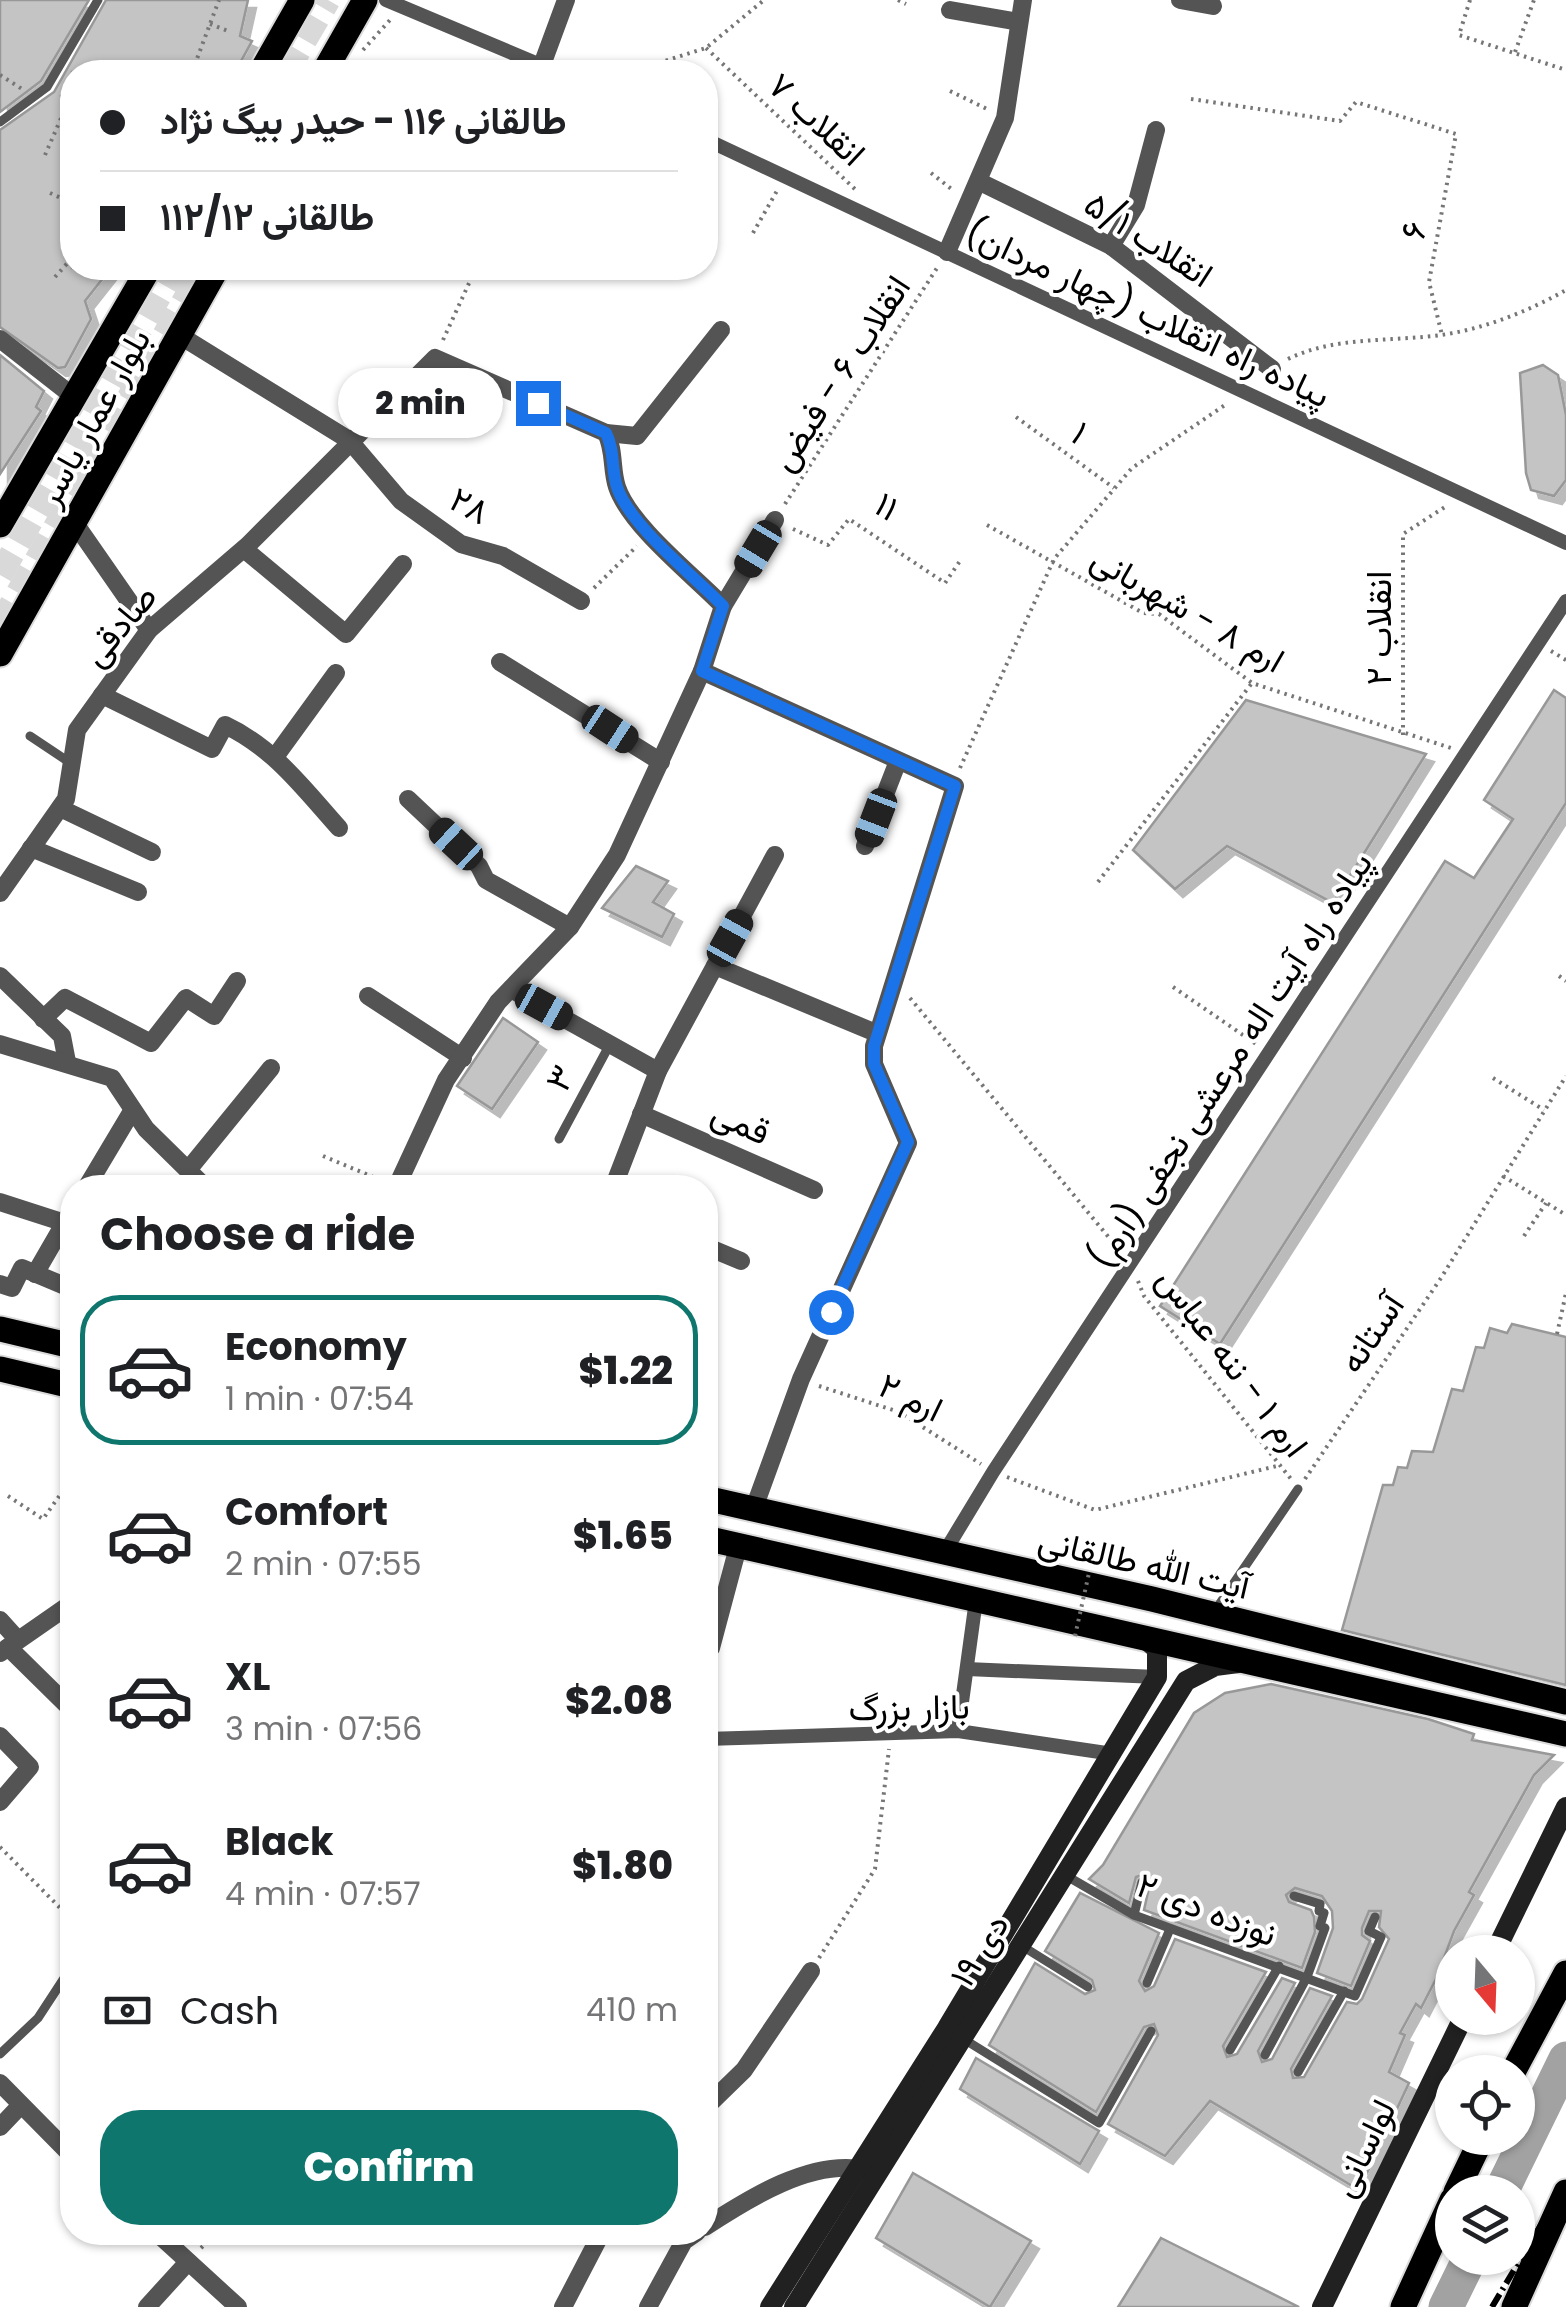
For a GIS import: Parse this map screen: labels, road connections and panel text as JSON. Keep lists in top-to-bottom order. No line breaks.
{"streets":{"main road":["بلوار عمار یاسر","آیت الله طالقانی","۱۹ دی","لواسانی"],"street":["انقلاب ۵/۱","پیاده راه انقلاب (چهار مردان)","۲۸","صادقی","پیاده راه آیت اله مرعشی نجفی (ارم)","قمی","بازار بزرگ"],"lane":["۳","نوزده دی ۲"],"path":["انقلاب ۷","۶","انقلاب ۶ - فیض","۱","۱۱","ارم ۸ - شهربانی","انقلاب ۲","آستانه","ارم ۱ - ننه عباس","ارم ۲"]},"crossings":[["انقلاب ۷","پیاده راه انقلاب (چهار مردان)"],["پیاده راه انقلاب (چهار مردان)","انقلاب ۶ - فیض"],["پیاده راه انقلاب (چهار مردان)","انقلاب ۲"],["انقلاب ۶ - فیض","۱۱"],["بلوار عمار یاسر","۲۸"],["۲۸","صادقی"],["ارم ۸ - شهربانی","انقلاب ۲"],["ارم ۸ - شهربانی","پیاده راه آیت اله مرعشی نجفی (ارم)"],["پیاده راه آیت اله مرعشی نجفی (ارم)","ارم ۱ - ننه عباس"],["پیاده راه آیت اله مرعشی نجفی (ارم)","ارم ۲"],["پیاده راه آیت اله مرعشی نجفی (ارم)","آیت الله طالقانی"],["آستانه","ارم ۱ - ننه عباس"],["ارم ۱ - ننه عباس","ارم ۲"],["آیت الله طالقانی","۱۹ دی"],["بازار بزرگ","۱۹ دی"],["نوزده دی ۲","۱۹ دی"]],"north":"bottom","page":{"banner":["طالقانی ۱۱۶ - حیدر بیگ نژاد","طالقانی ۱۱۲/۱۲"],"bubble":"2 min","heading":"Choose a ride","list":[{"name":"Economy","note":"1 min · 07:54","value":"$1.22"},{"name":"Comfort","note":"2 min · 07:55","value":"$1.65"},{"name":"XL","note":"3 min · 07:56","value":"$2.08"},{"name":"Black","note":"4 min · 07:57","value":"$1.80"}],"pay":["Cash","410 m"],"buttons":"Confirm"}}
